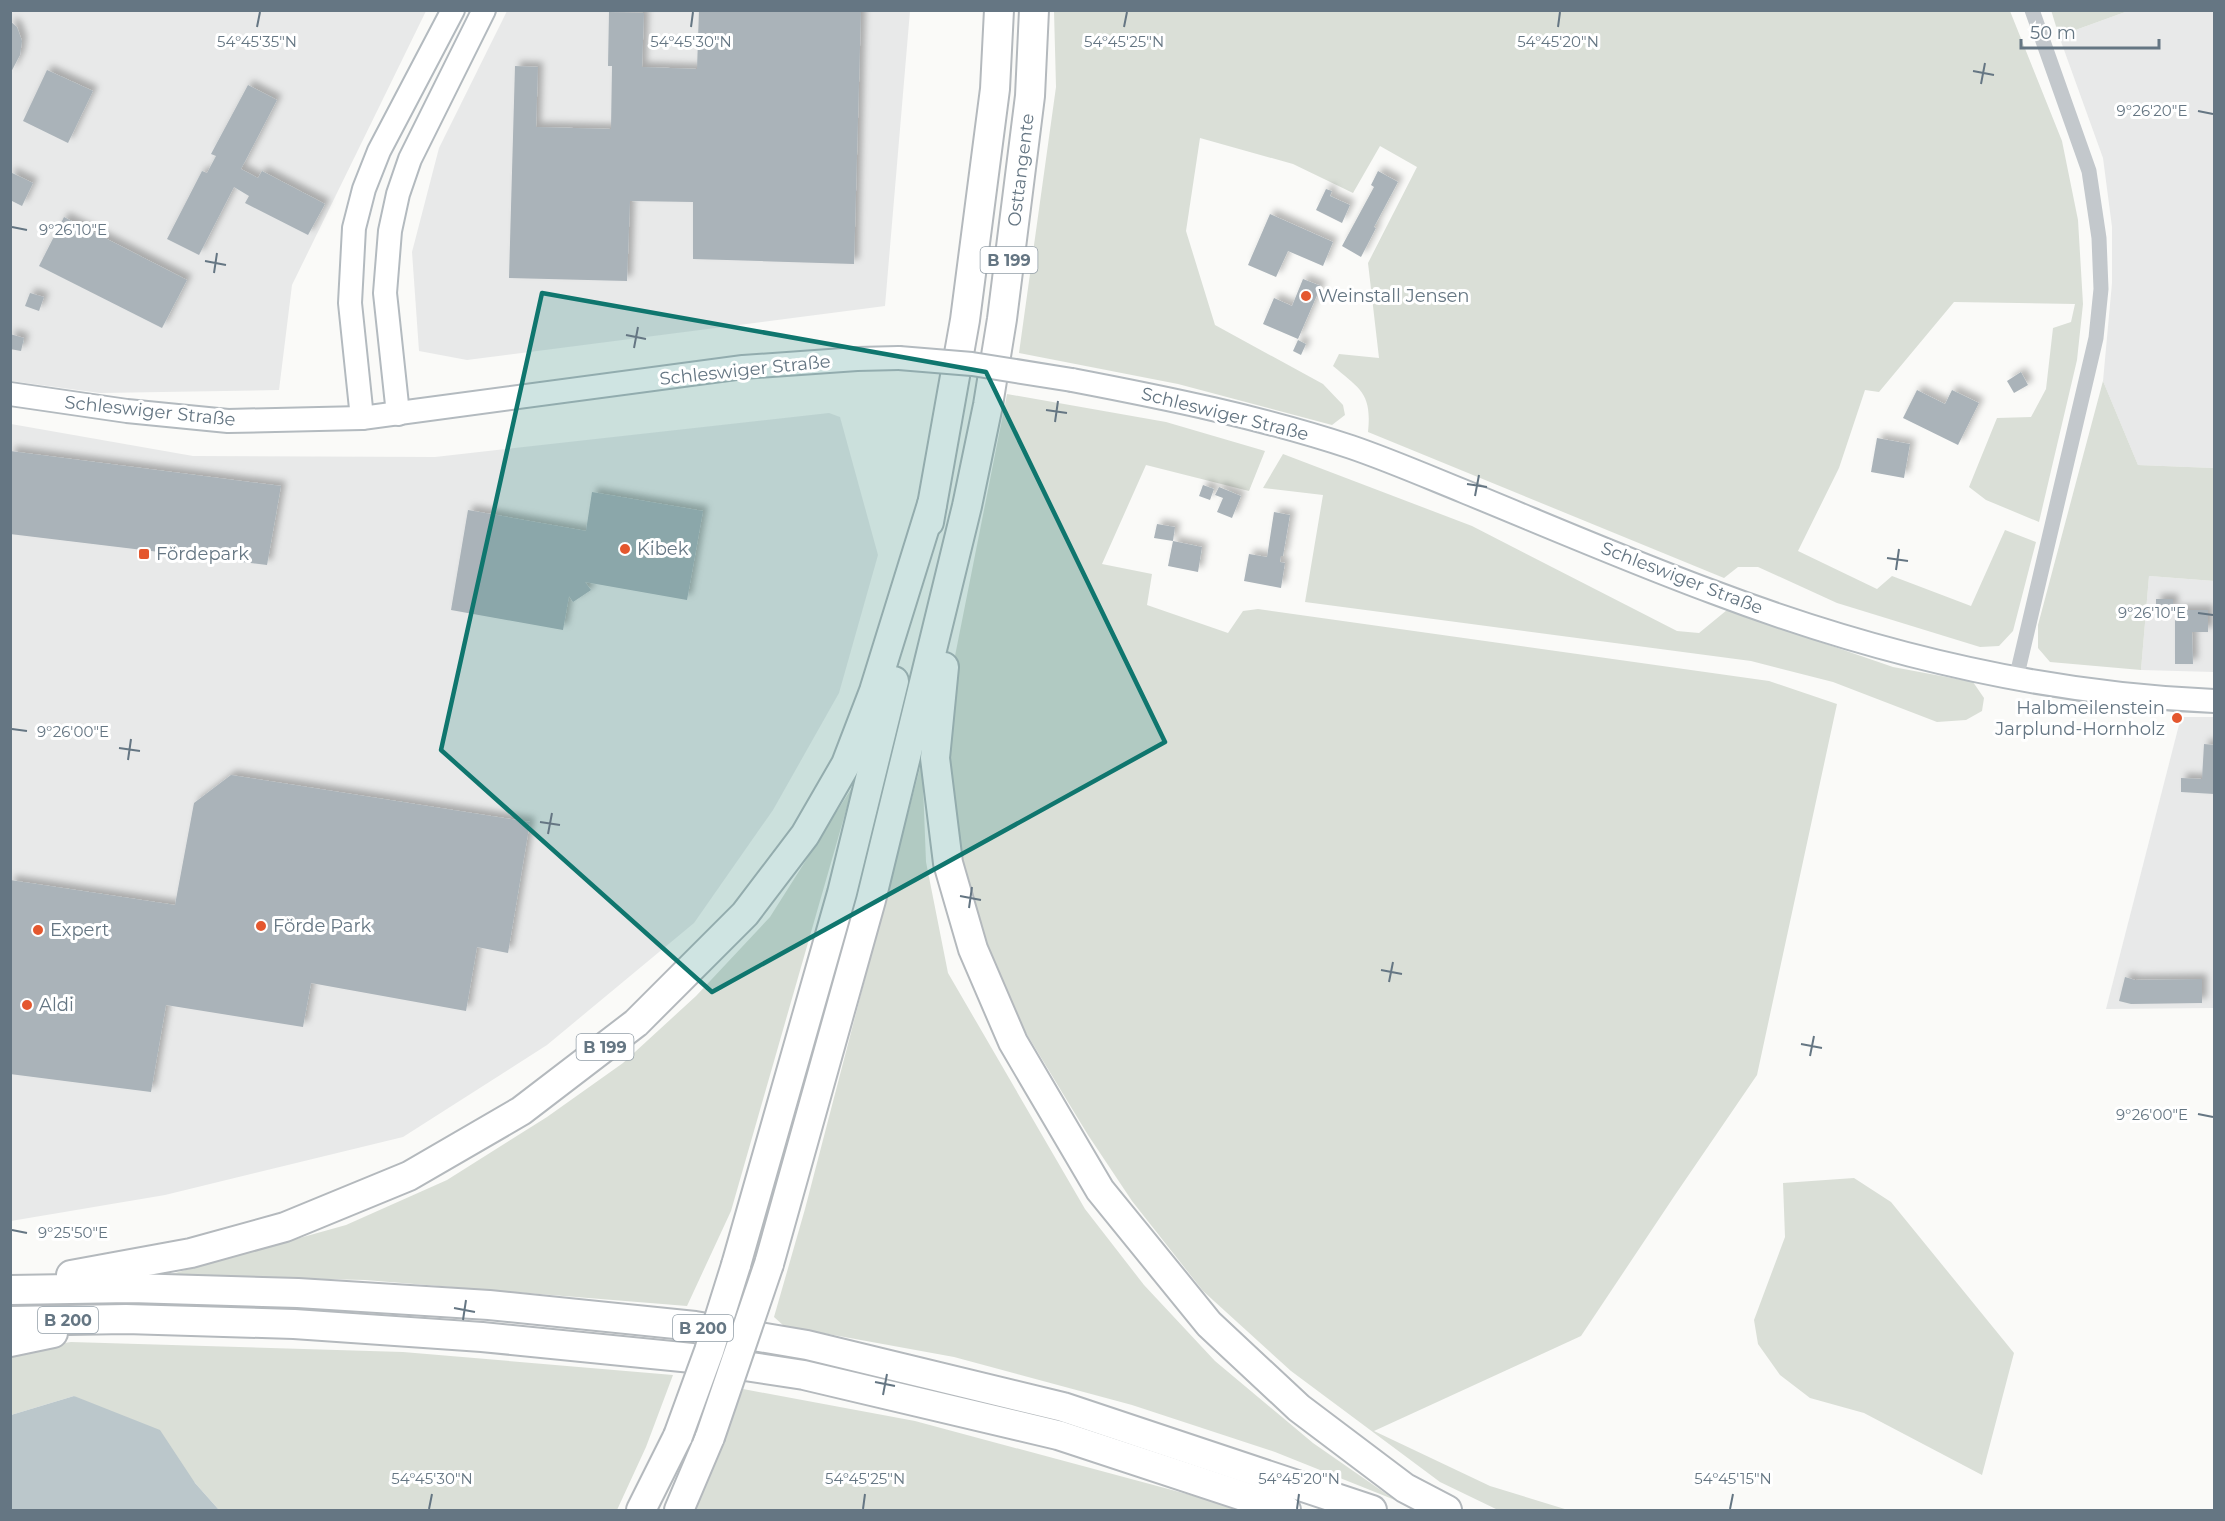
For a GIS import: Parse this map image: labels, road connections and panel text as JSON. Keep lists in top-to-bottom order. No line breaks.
{"streets":{"highway":["Osttangente","B 199","B 200"],"main road":["Schleswiger Straße"]},"crossings":[["Osttangente","B 199"]],"places":{"other":["Weinstall Jensen","Kibek","Halbmeilenstein Jarplund-Hornholz","Förde Park","Expert","Aldi"],"transit":["Fördepark"]},"scale_bar":"50 m","coordinates":["54°45'35\"N","54°45'30\"N","54°45'25\"N","54°45'20\"N","9°26'20\"E","9°26'10\"E","9°26'00\"E","9°25'50\"E","54°45'15\"N"]}
